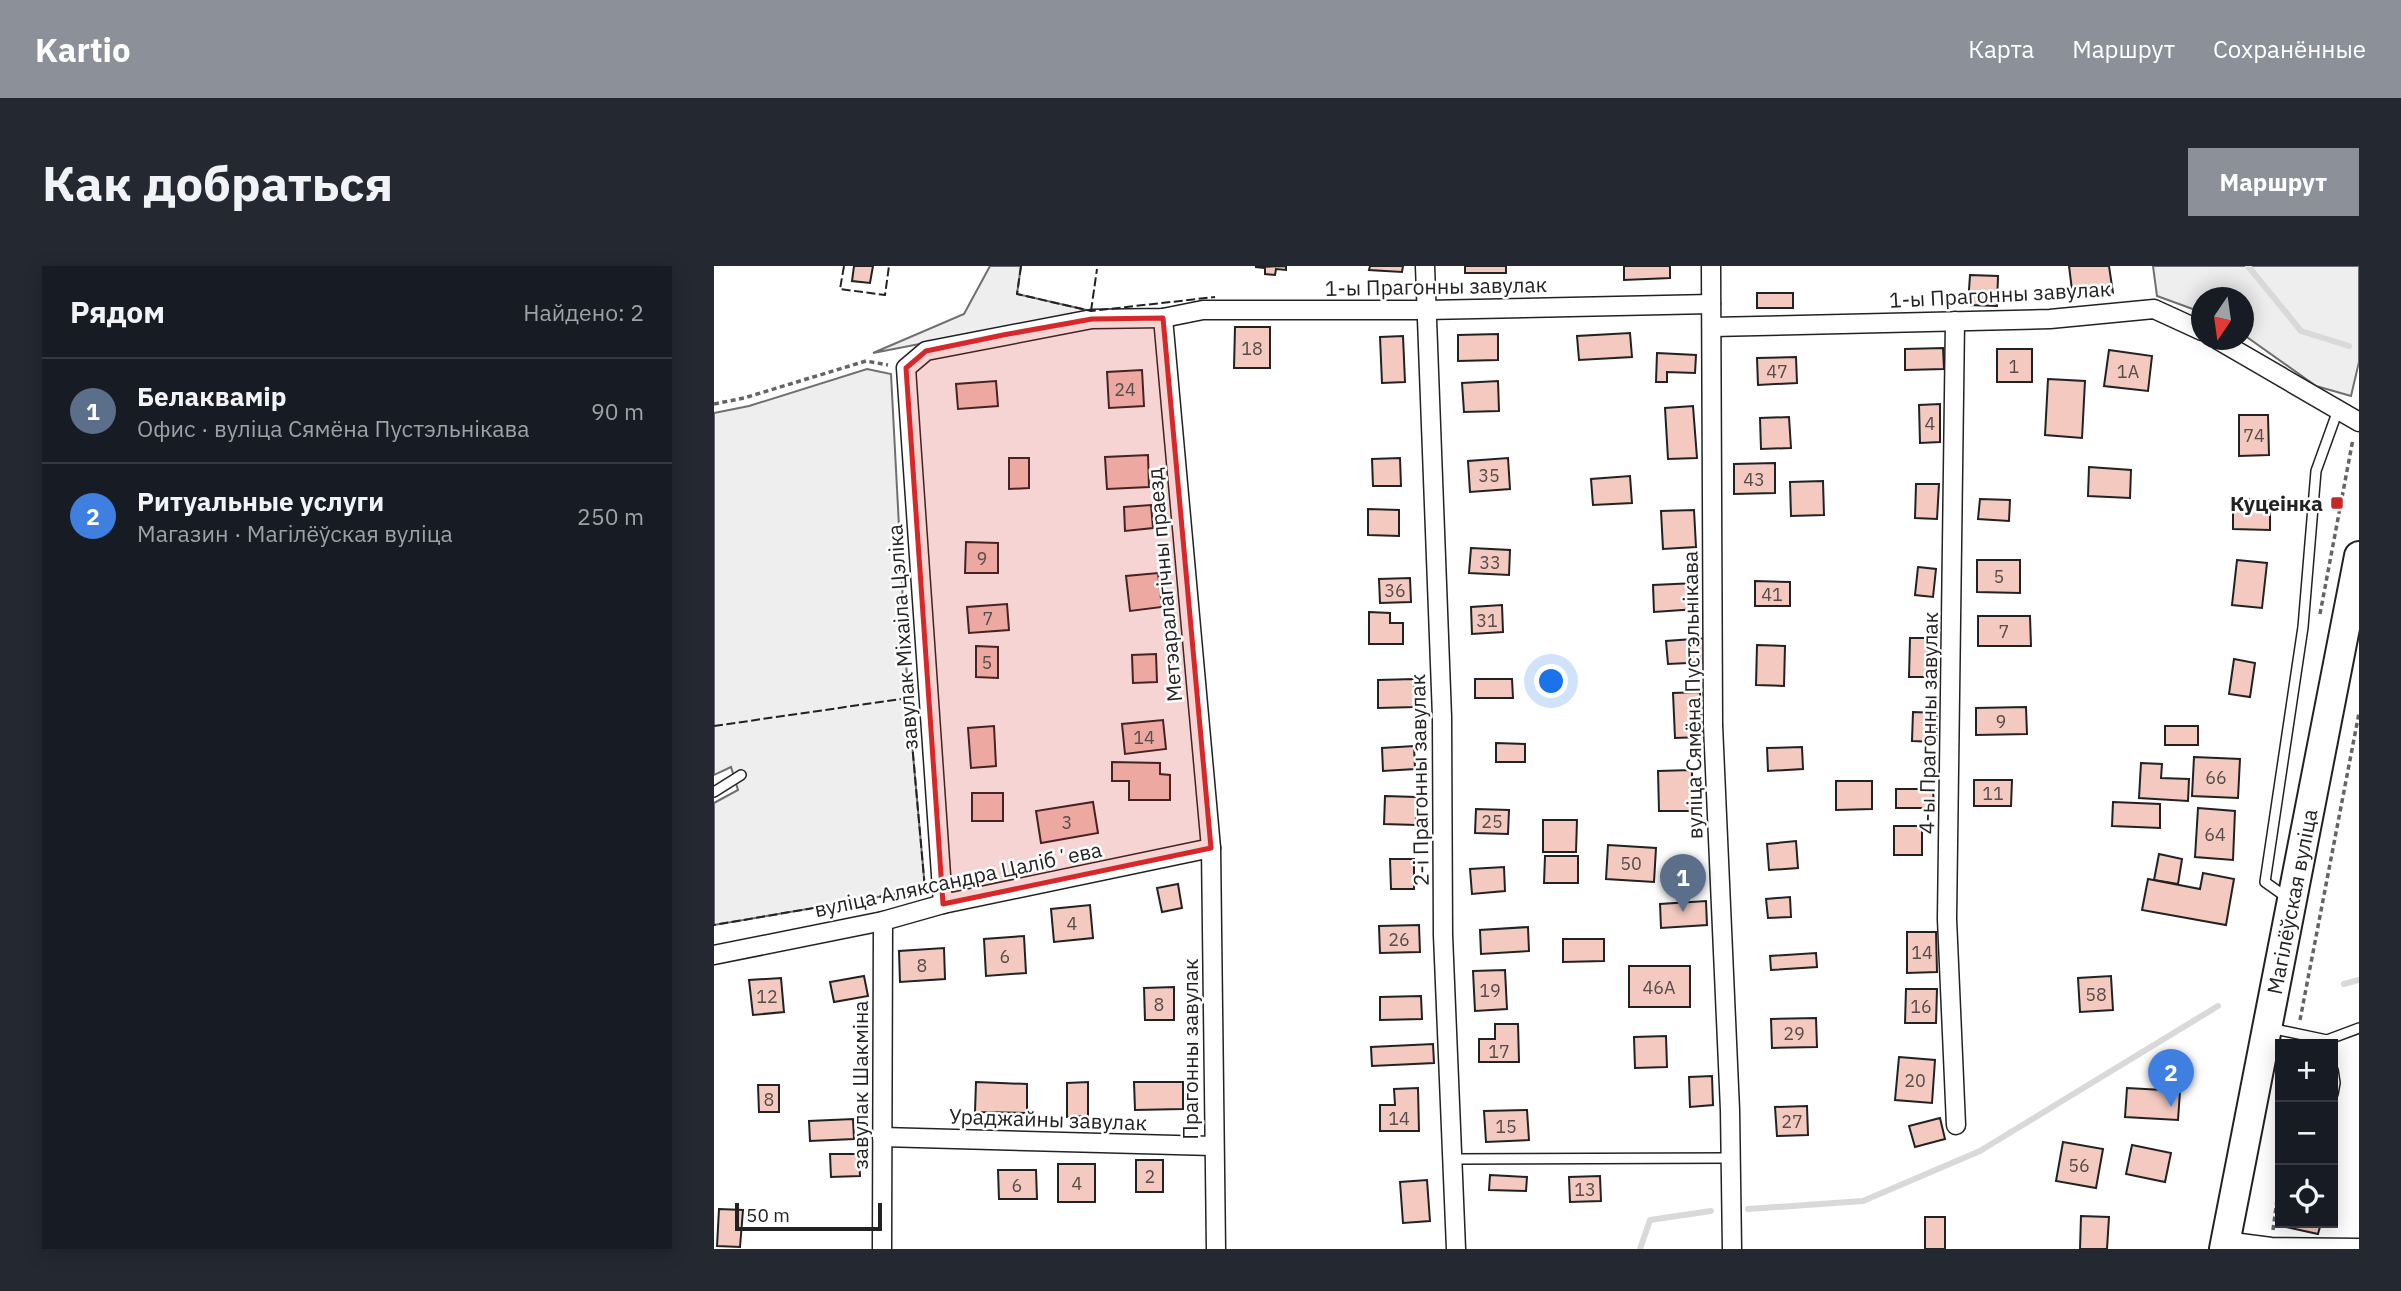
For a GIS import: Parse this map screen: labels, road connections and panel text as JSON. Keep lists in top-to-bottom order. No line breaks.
{"streets":{"main road":["Магілёўская вуліца"],"street":["1-ы Прагонны завулак","Метэаралагічны праезд","завулак Міхаіла Цэліка","вуліца Сямёна Пустэльнікава","4-ы Прагонны завулак","2-і Прагонны завулак","вуліца Аляксандра Цалібʼева","Прагонны завулак","завулак Шакміна","Ураджайны завулак"]},"crossings":[["1-ы Прагонны завулак","Метэаралагічны праезд"],["1-ы Прагонны завулак","завулак Міхаіла Цэліка"],["1-ы Прагонны завулак","вуліца Сямёна Пустэльнікава"],["1-ы Прагонны завулак","4-ы Прагонны завулак"],["1-ы Прагонны завулак","2-і Прагонны завулак"],["Метэаралагічны праезд","вуліца Аляксандра Цалібʼева"],["Метэаралагічны праезд","Прагонны завулак"],["завулак Міхаіла Цэліка","вуліца Аляксандра Цалібʼева"],["вуліца Аляксандра Цалібʼева","Прагонны завулак"],["вуліца Аляксандра Цалібʼева","завулак Шакміна"],["Прагонны завулак","Ураджайны завулак"],["завулак Шакміна","Ураджайны завулак"]],"places":{"transit":["Куцеінка"]},"house_numbers":["18","1","47","1А","24","4","74","35","43","9","33","5","36","41","7","31","7","5","9","14","66","11","25","3","64","50","4","26","14","6","8","46А","19","58","12","8","16","29","17","20","8","14","27","15","56","2","4","6","13"],"scale_bar":"50 m","north":"bottom","page":{"header":"Kartio","nav":["Карта","Маршрут","Сохранённые"],"buttons":"Маршрут","title":"Как добраться","heading":["Рядом","Найдено: 2"],"list":[{"mark":"1","name":"Белаквамір","note":"Офис · вуліца Сямёна Пустэльнікава","value":"90 m"},{"mark":"2","name":"Ритуальные услуги","note":"Магазин · Магілёўская вуліца","value":"250 m"}],"pins":["1","2"],"map_buttons":["+","−"],"scale":"50 m"}}
